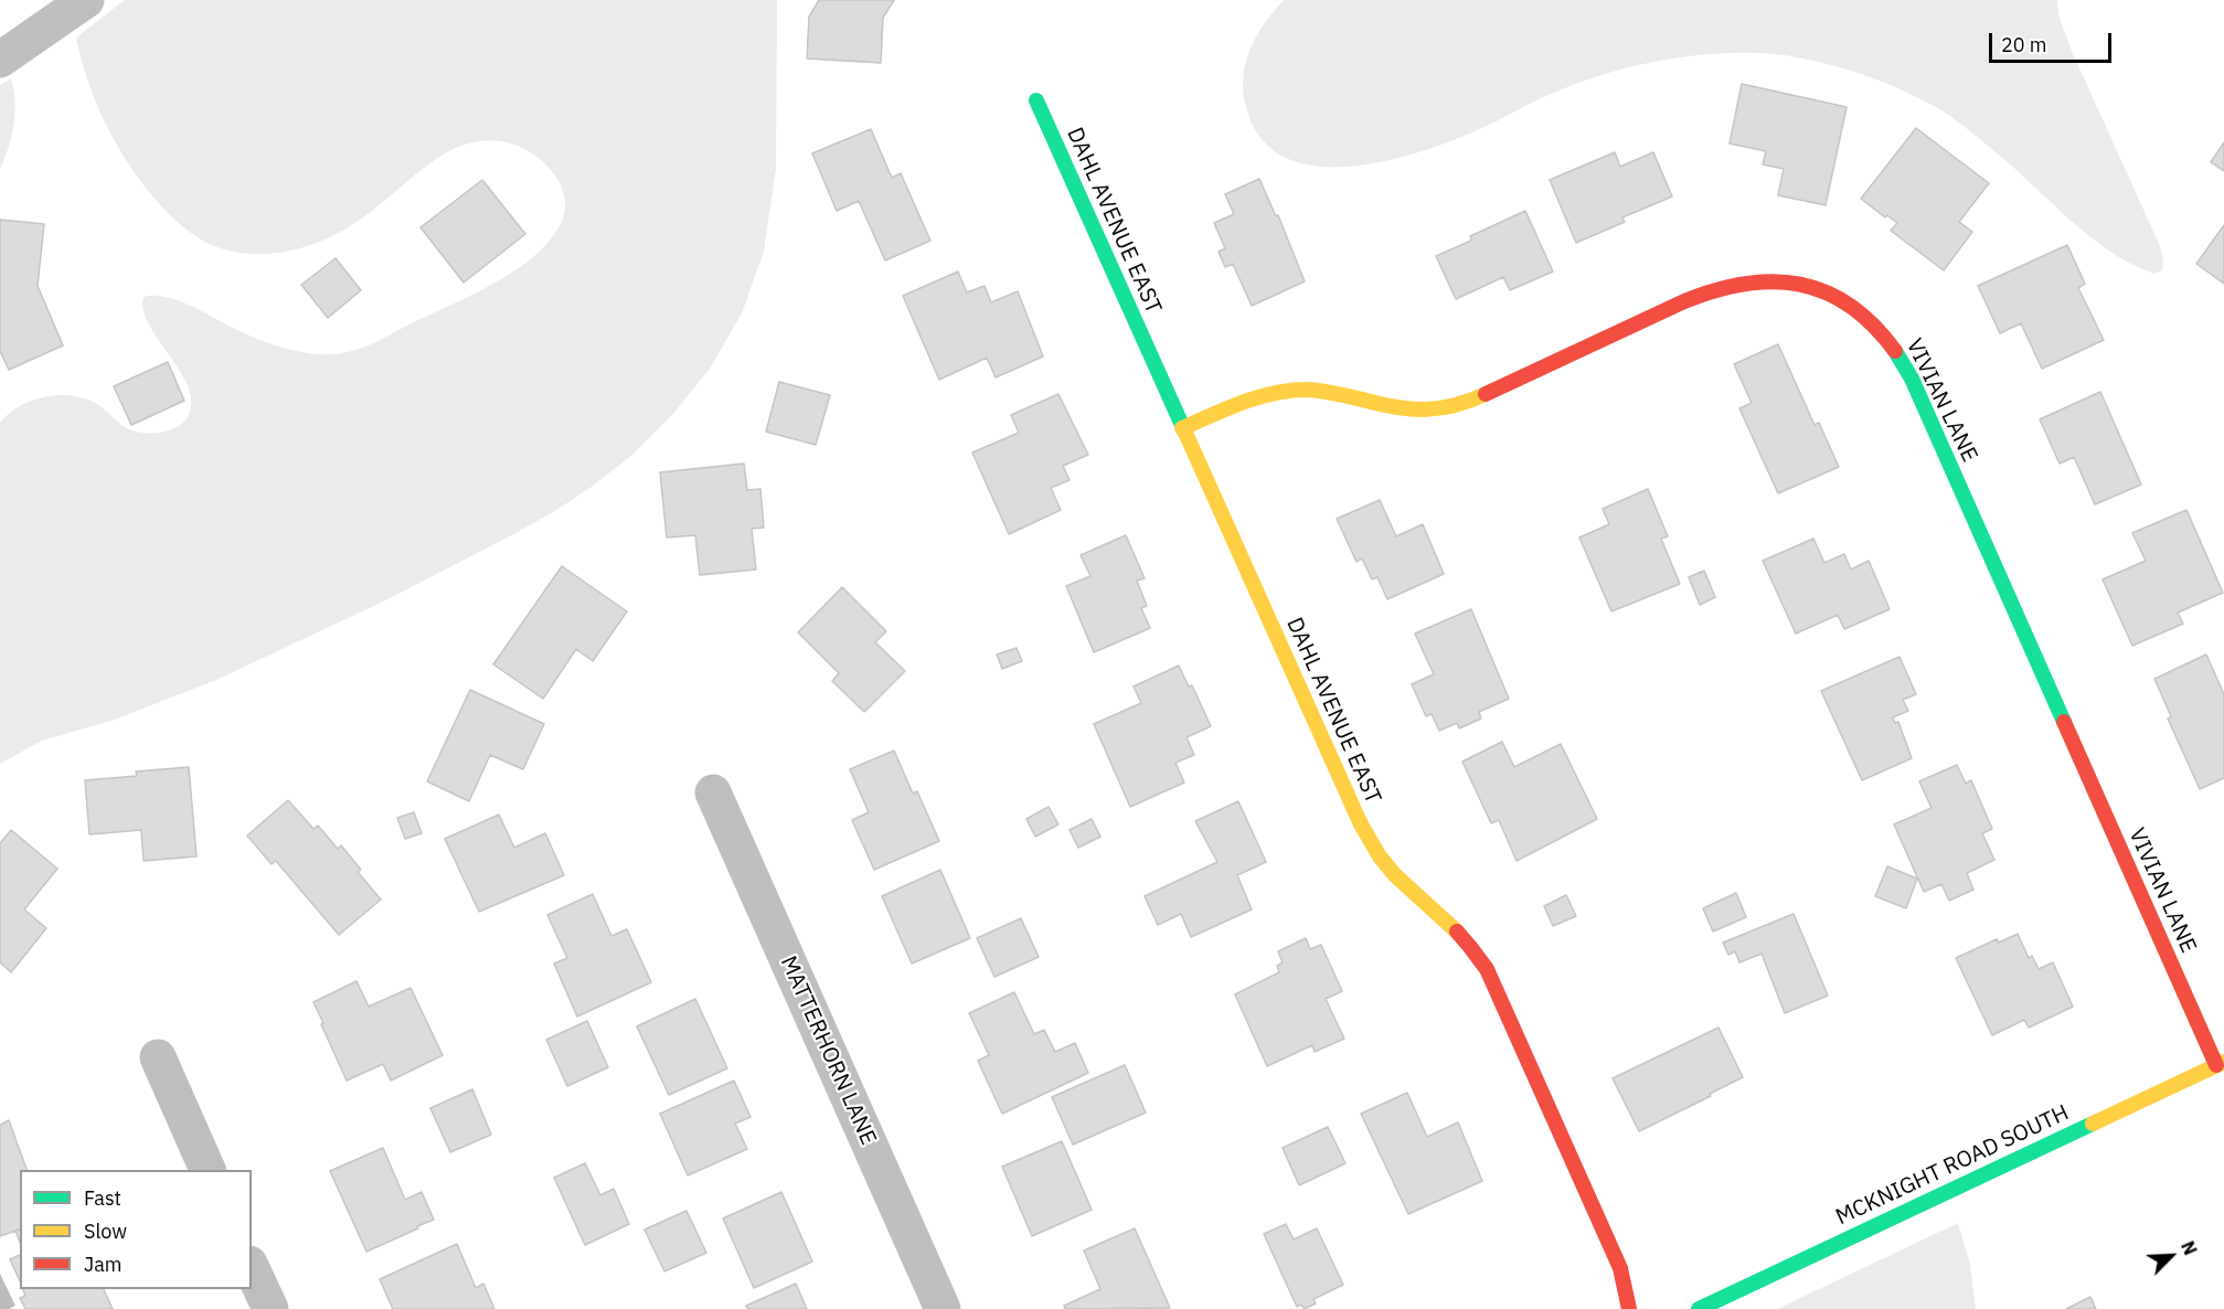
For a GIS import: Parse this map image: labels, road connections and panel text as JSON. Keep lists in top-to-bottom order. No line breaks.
{"streets":{"street":["DAHL AVENUE EAST","VIVIAN LANE","MATTERHORN LANE","MCKNIGHT ROAD SOUTH"]},"crossings":[["DAHL AVENUE EAST","VIVIAN LANE"],["VIVIAN LANE","MCKNIGHT ROAD SOUTH"]],"legend":["Fast","Slow","Jam"],"scale_bar":"20 m","north":"top right"}
